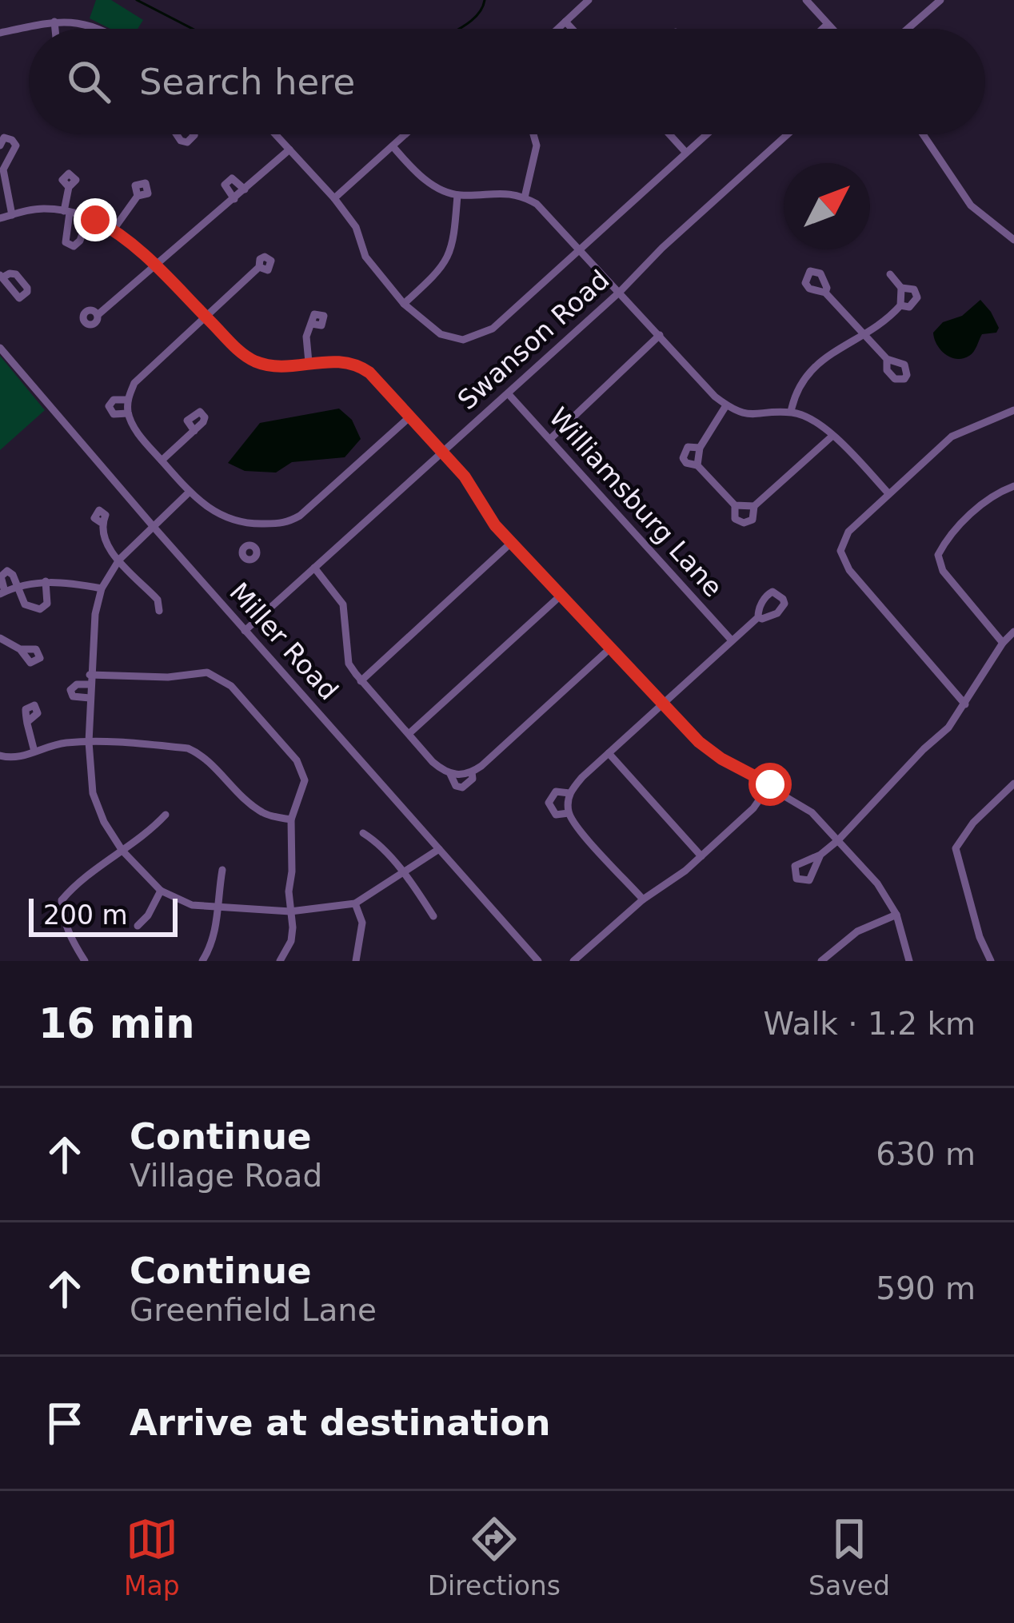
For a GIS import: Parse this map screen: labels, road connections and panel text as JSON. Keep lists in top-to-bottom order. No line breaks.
{"streets":{"street":["Swanson Road","Williamsburg Lane","Miller Road"]},"crossings":[["Swanson Road","Williamsburg Lane"],["Swanson Road","Miller Road"]],"scale_bar":"200 m","north":"top right","page":{"search":"Search here","scale":"200 m","heading":["16 min","Walk · 1.2 km"],"list":[["Continue","Village Road","630 m"],["Continue","Greenfield Lane","590 m"],"Arrive at destination"],"nav":["Map","Directions","Saved"]}}
